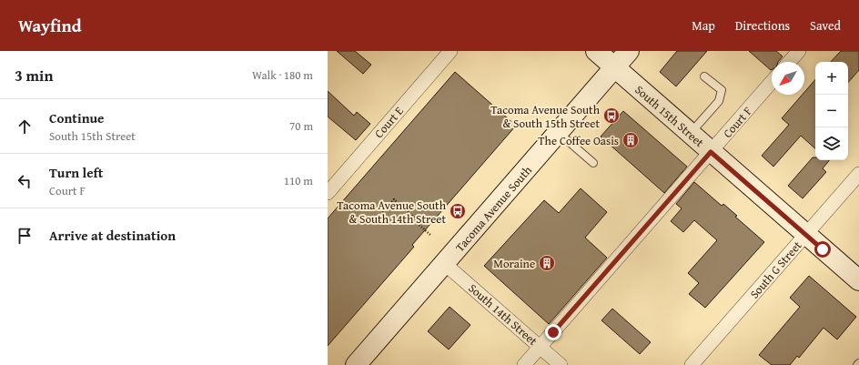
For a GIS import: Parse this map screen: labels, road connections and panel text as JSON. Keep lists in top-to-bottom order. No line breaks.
{"streets":{"main road":["South 15th Street","Tacoma Avenue South"],"street":["Court E","Court F","South G Street","South 14th Street"]},"crossings":[["South 15th Street","Court F"],["South 15th Street","Tacoma Avenue South"],["South 15th Street","South G Street"],["Court F","South 14th Street"],["Tacoma Avenue South","South 14th Street"]],"places":{"bus stop":["Tacoma Avenue South & South 15th Street","Tacoma Avenue South & South 14th Street"],"building":["The Coffee Oasis","Moraine"]},"north":"bottom left","page":{"header":"Wayfind","nav":["Map","Directions","Saved"],"heading":["3 min","Walk · 180 m"],"map_buttons":["+","−"],"list":[["Continue","South 15th Street","70 m"],["Turn left","Court F","110 m"],"Arrive at destination"]}}
